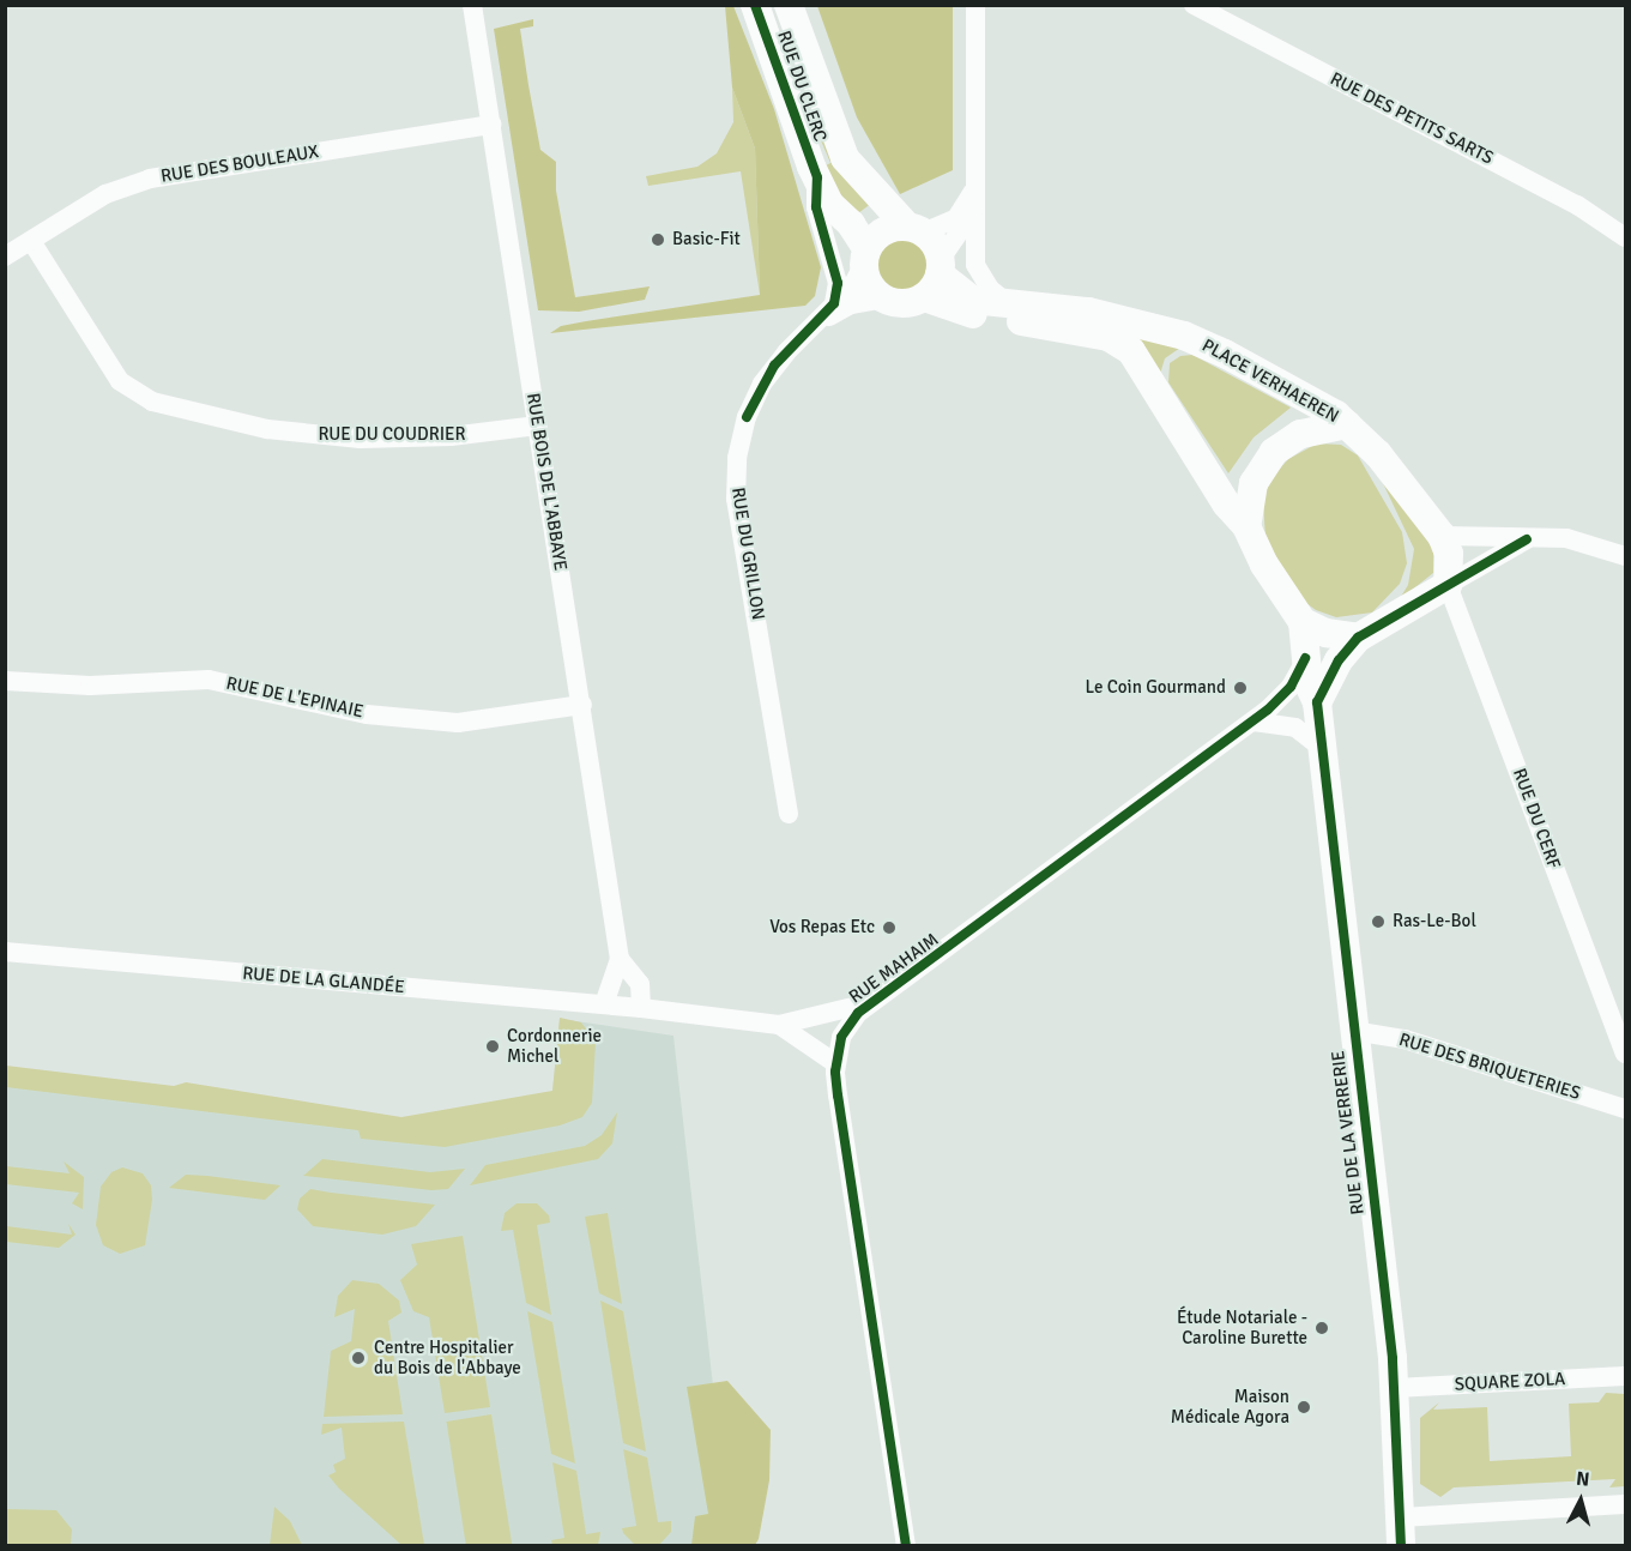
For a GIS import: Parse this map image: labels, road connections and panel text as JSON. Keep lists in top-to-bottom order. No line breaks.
{"streets":{"street":["RUE DU CLERC","RUE DES PETITS SARTS","RUE DES BOULEAUX","PLACE VERHAEREN","RUE DU COUDRIER","RUE BOIS DE L'ABBAYE","RUE DU GRILLON","RUE DE L'EPINAIE","RUE DU CERF","RUE MAHAIM","RUE DE LA GLANDÉE","RUE DES BRIQUETERIES","RUE DE LA VERRERIE","SQUARE ZOLA"]},"crossings":[["RUE DU CLERC","RUE DU GRILLON"],["RUE DES BOULEAUX","RUE DU COUDRIER"],["RUE DES BOULEAUX","RUE BOIS DE L'ABBAYE"],["PLACE VERHAEREN","RUE DU CERF"],["RUE DU COUDRIER","RUE BOIS DE L'ABBAYE"],["RUE BOIS DE L'ABBAYE","RUE DE L'EPINAIE"],["RUE BOIS DE L'ABBAYE","RUE MAHAIM"],["RUE BOIS DE L'ABBAYE","RUE DE LA GLANDÉE"],["RUE MAHAIM","RUE DE LA GLANDÉE"],["RUE DES BRIQUETERIES","RUE DE LA VERRERIE"],["RUE DE LA VERRERIE","SQUARE ZOLA"]],"places":["Basic-Fit","Le Coin Gourmand","Ras-Le-Bol","Vos Repas Etc","Cordonnerie Michel","Étude Notariale - Caroline Burette","Centre Hospitalier du Bois de l'Abbaye","Maison Médicale Agora"],"north":"top"}
